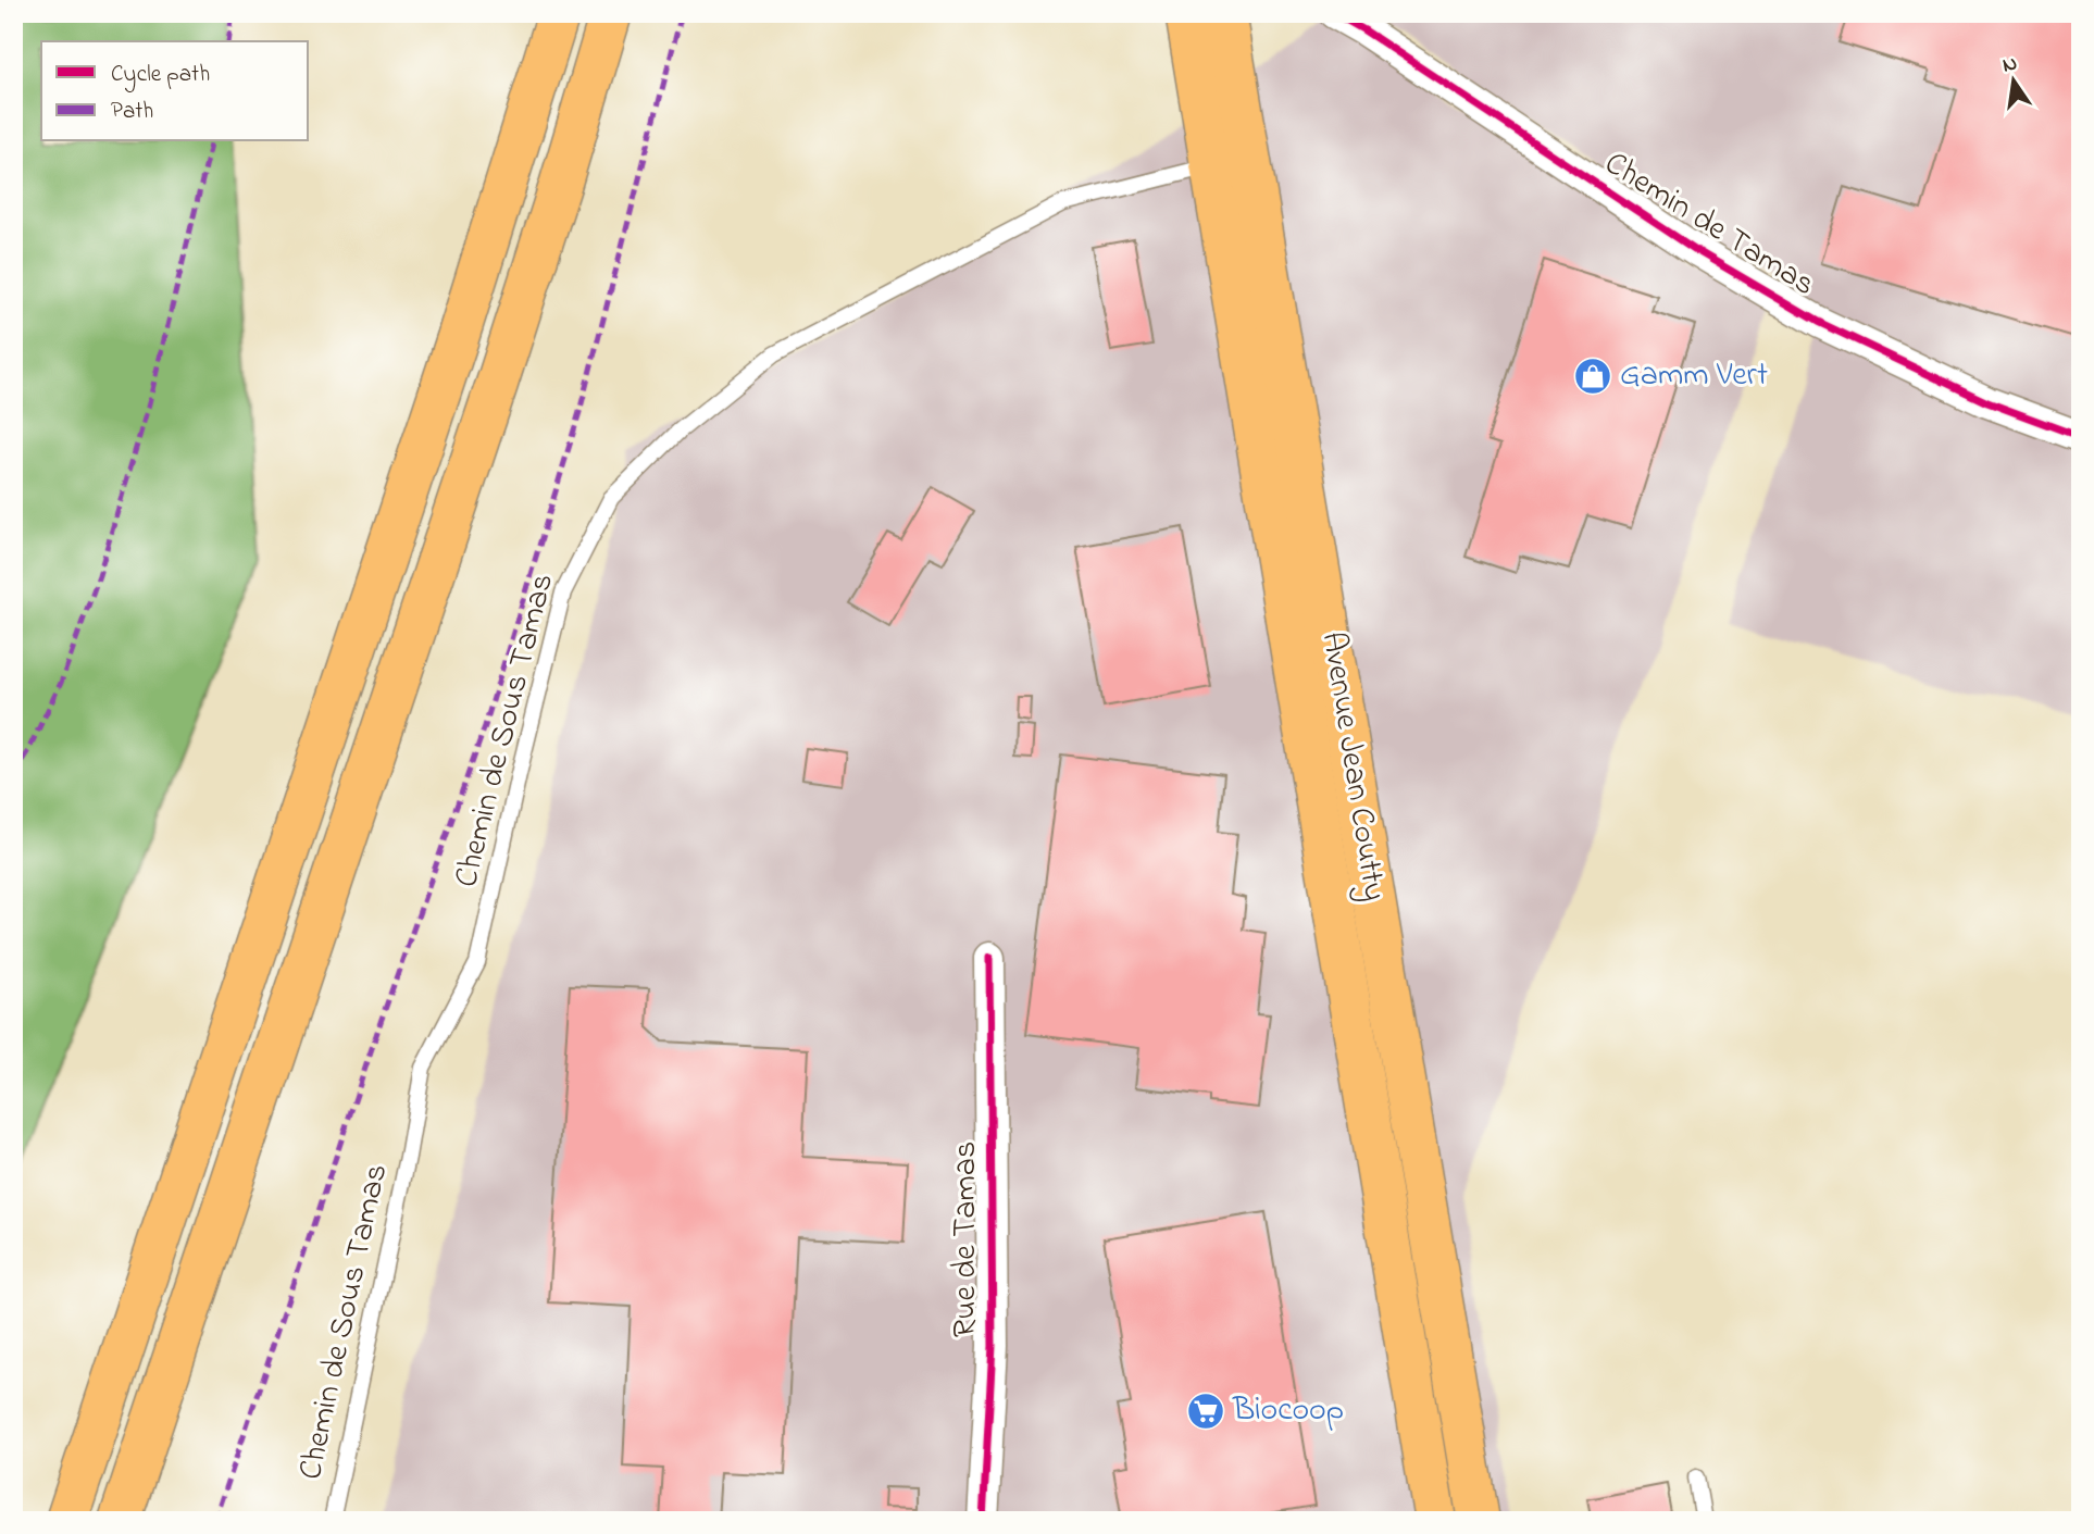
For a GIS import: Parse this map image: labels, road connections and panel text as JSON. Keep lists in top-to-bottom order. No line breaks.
{"streets":{"main road":["Avenue Jean Coutty"],"street":["Chemin de Tamas","Rue de Tamas"],"lane":["Chemin de Sous Tamas"]},"crossings":[["Chemin de Sous Tamas","Avenue Jean Coutty"]],"places":{"shop":["Gamm Vert"],"supermarket":["Biocoop"]},"legend":["Cycle path","Path"],"north":"top"}
